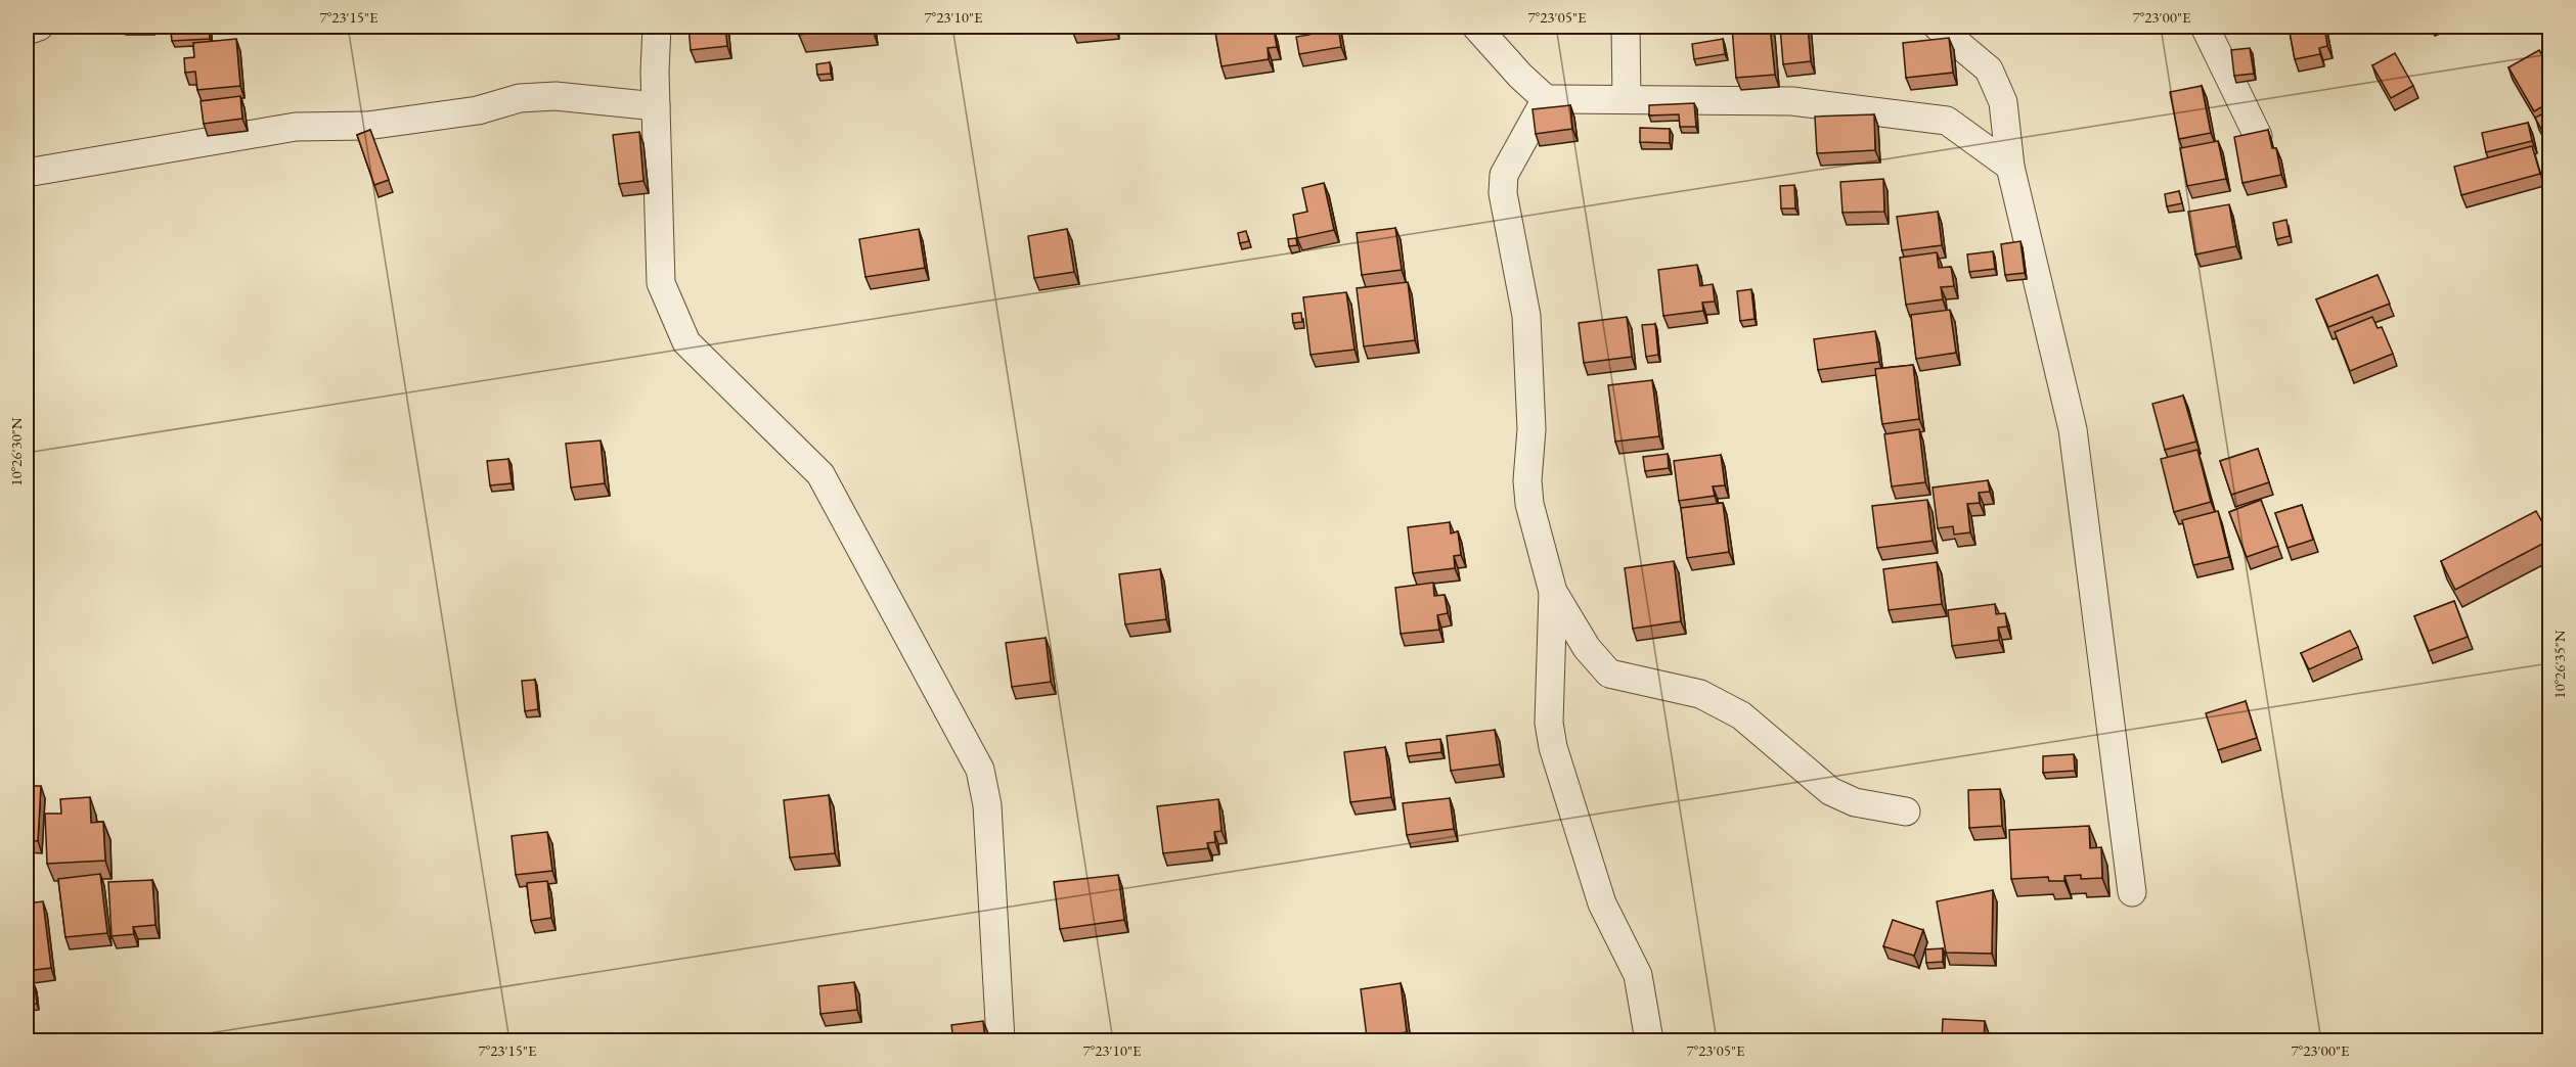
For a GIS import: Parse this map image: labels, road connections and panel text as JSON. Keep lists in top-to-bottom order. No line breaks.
{"coordinates":["7°23'15\"E","7°23'10\"E","7°23'05\"E","7°23'00\"E","10°26'30\"N","10°26'35\"N"]}
